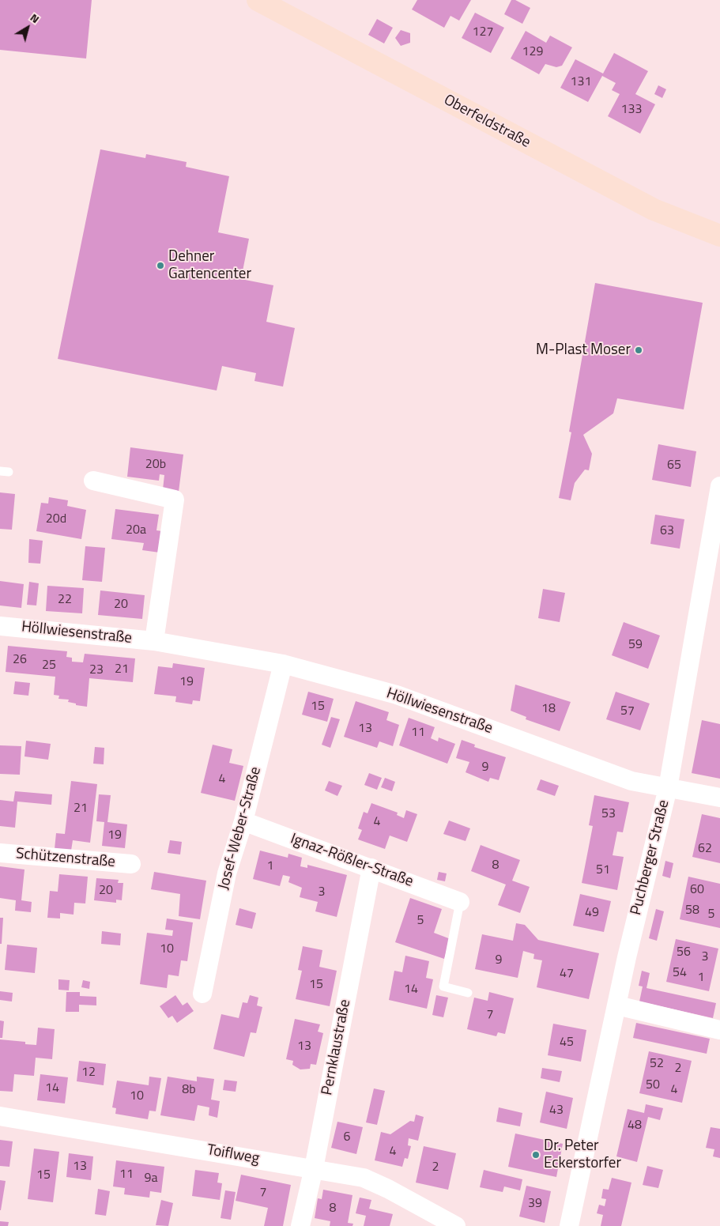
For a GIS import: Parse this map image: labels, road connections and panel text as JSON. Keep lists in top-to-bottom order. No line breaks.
{"streets":{"main road":["Oberfeldstraße"],"street":["Höllwiesenstraße","Josef-Weber-Straße","Puchberger Straße","Schützenstraße","Ignaz-Rößler-Straße","Pernklaustraße","Toiflweg"]},"crossings":[["Höllwiesenstraße","Josef-Weber-Straße"],["Höllwiesenstraße","Puchberger Straße"],["Josef-Weber-Straße","Ignaz-Rößler-Straße"],["Ignaz-Rößler-Straße","Pernklaustraße"],["Pernklaustraße","Toiflweg"]],"places":["Dehner Gartencenter","M-Plast Moser","Dr. Peter Eckerstorfer"],"house_numbers":["127","129","131","133","20b","65","20d","20a","63","22","20","59","26","25","21","23","19","15","18","57","13","11","9","4","21","53","4","19","62","8","1","51","60","20","3","58","49","5","5","10","56","3","9","54","47","1","15","14","7","45","13","52","2","12","50","14","8b","4","10","43","48","6","4","13","2","11","15","9a","7","39","8"],"north":"top right"}
